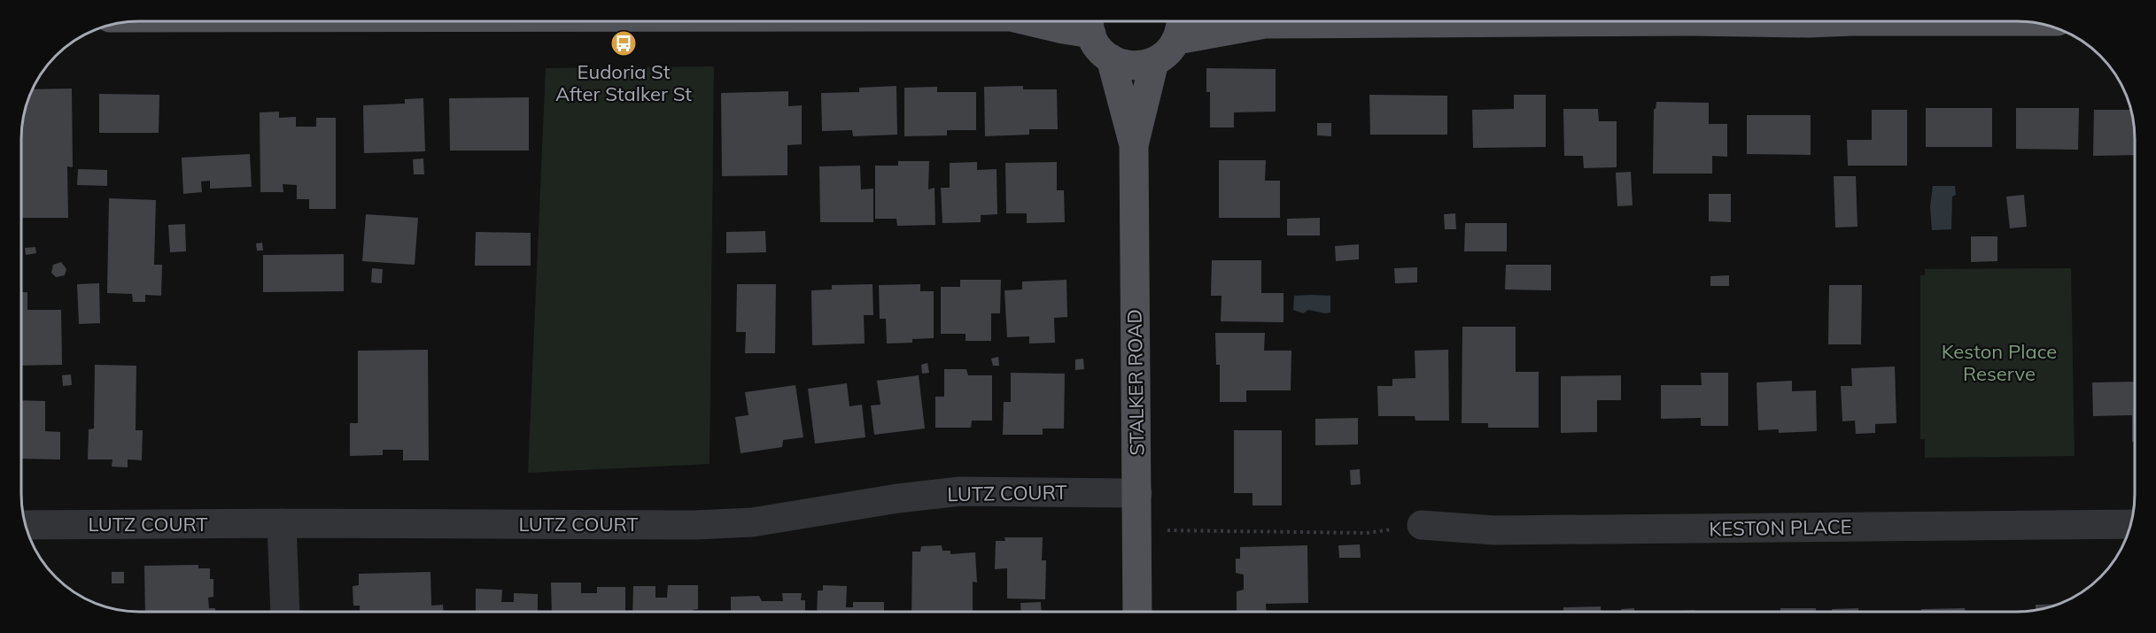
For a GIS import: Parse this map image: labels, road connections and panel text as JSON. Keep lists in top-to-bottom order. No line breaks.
{"streets":{"main road":["STALKER ROAD"],"street":["LUTZ COURT","KESTON PLACE"]},"crossings":[["STALKER ROAD","LUTZ COURT"]],"parks":["Keston Place Reserve"],"places":{"bus stop":["Eudoria St After Stalker St"]}}
